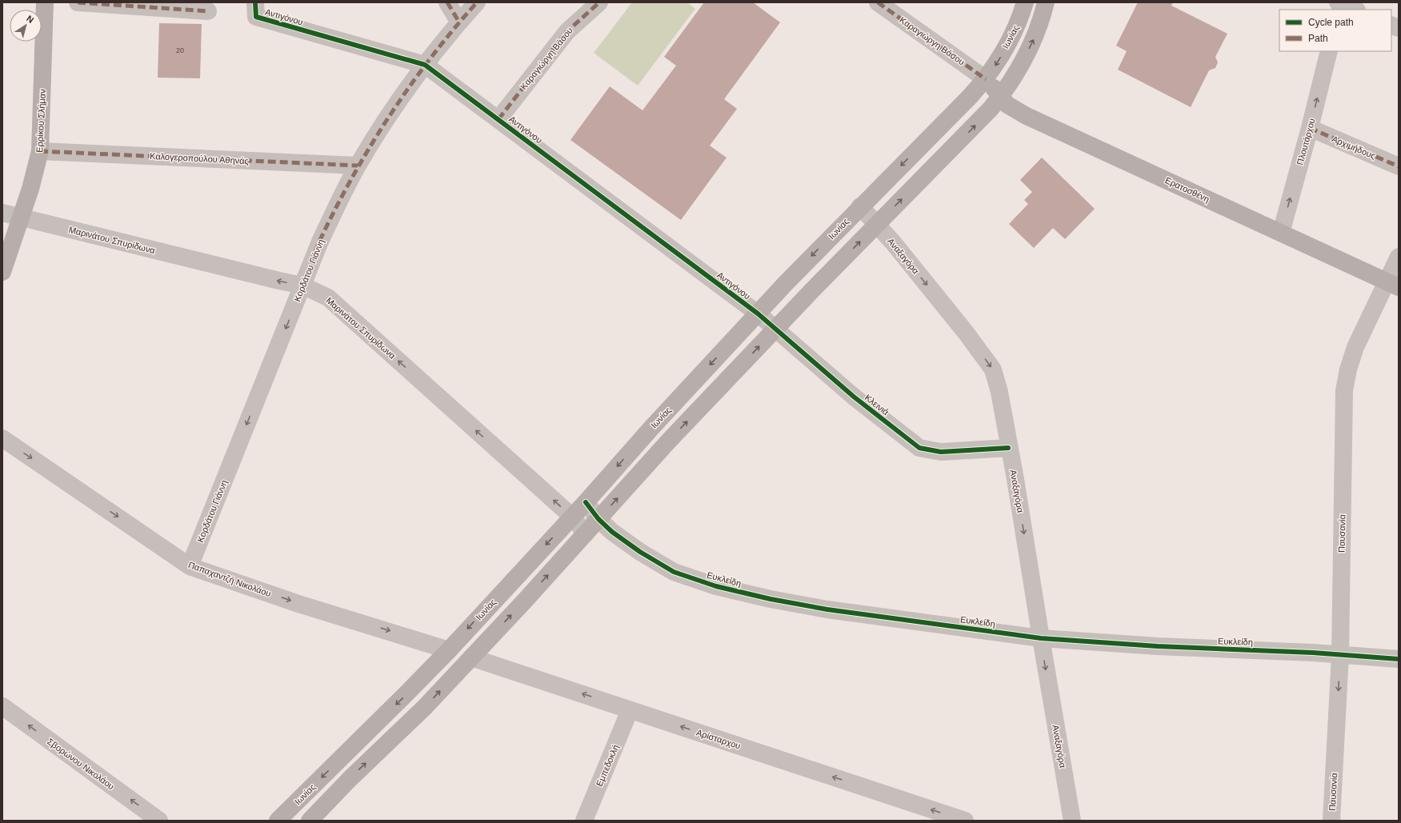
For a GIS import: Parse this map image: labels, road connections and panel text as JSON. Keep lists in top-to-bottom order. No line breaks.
{"streets":{"main road":["Ιωνίας","Ερρίκου Σλήμαν","Ερατοσθένη"],"street":["Αντιγόνου","Καραγιώργη Βάσου","Πλουτάρχου","Αρχιμήδους","Καλογεροπούλου Αθηνάς","Μαρινάτου Σπυρίδωνα","Αναξαγόρα","Κορδάτου Γιάννη","Κλεινιά","Παυσανία","Παπαχαντζή Νικολάου","Ευκλείδη","Αρίσταρχου","Σβορώνου Νικολάου","Εμπεδοκλή"]},"crossings":[["Αντιγόνου","Ιωνίας"],["Αντιγόνου","Καραγιώργη Βάσου"],["Αντιγόνου","Κορδάτου Γιάννη"],["Αντιγόνου","Κλεινιά"],["Ιωνίας","Καραγιώργη Βάσου"],["Ιωνίας","Ερατοσθένη"],["Ιωνίας","Μαρινάτου Σπυρίδωνα"],["Ιωνίας","Αναξαγόρα"],["Ιωνίας","Κλεινιά"],["Ιωνίας","Παπαχαντζή Νικολάου"],["Ιωνίας","Ευκλείδη"],["Καραγιώργη Βάσου","Ερατοσθένη"],["Ερρίκου Σλήμαν","Καλογεροπούλου Αθηνάς"],["Ερρίκου Σλήμαν","Μαρινάτου Σπυρίδωνα"],["Πλουτάρχου","Αρχιμήδους"],["Πλουτάρχου","Ερατοσθένη"],["Καλογεροπούλου Αθηνάς","Κορδάτου Γιάννη"],["Ερατοσθένη","Παυσανία"],["Μαρινάτου Σπυρίδωνα","Κορδάτου Γιάννη"],["Αναξαγόρα","Κλεινιά"],["Αναξαγόρα","Ευκλείδη"],["Κορδάτου Γιάννη","Παπαχαντζή Νικολάου"],["Παυσανία","Ευκλείδη"],["Αρίσταρχου","Εμπεδοκλή"]],"one_way":["Πλουτάρχου","Μαρινάτου Σπυρίδωνα","Αναξαγόρα","Κορδάτου Γιάννη","Παπαχαντζή Νικολάου","Αρίσταρχου","Σβορώνου Νικολάου"],"house_numbers":["20"],"legend":["Cycle path","Path"],"north":"top right"}
